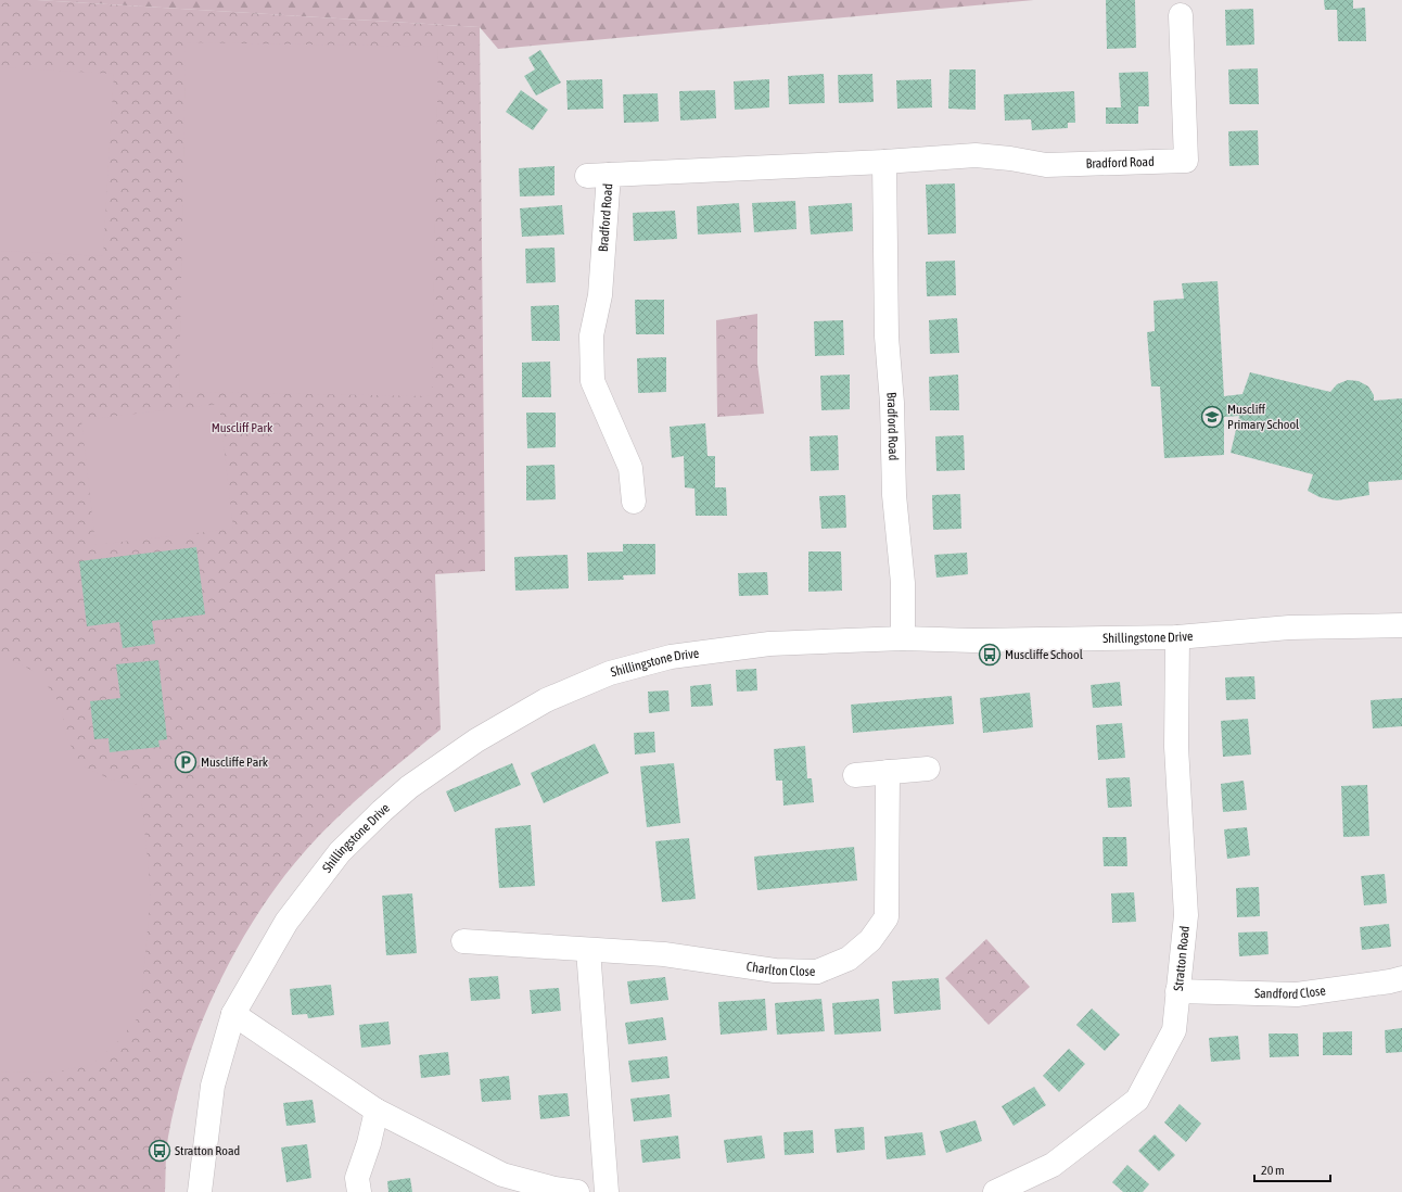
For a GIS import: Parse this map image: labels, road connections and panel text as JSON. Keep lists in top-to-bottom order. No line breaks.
{"streets":{"street":["Bradford Road","Shillingstone Drive","Stratton Road","Charlton Close","Sandford Close"]},"crossings":[["Bradford Road","Shillingstone Drive"],["Shillingstone Drive","Stratton Road"],["Stratton Road","Sandford Close"]],"parks":["Muscliff Park"],"places":{"school or university":["Muscliff Primary School"],"bus stop":["Muscliffe School","Stratton Road"],"parking":["Muscliffe Park"]},"scale_bar":"20 m"}
